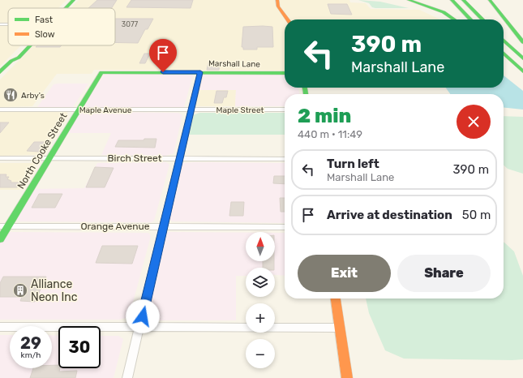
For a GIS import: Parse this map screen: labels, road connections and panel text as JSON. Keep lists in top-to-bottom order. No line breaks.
{"streets":{"main road":["Marshall Lane","North Cooke Street"],"street":["Maple Avenue","Maple Street","Birch Street","Orange Avenue"]},"crossings":[["Marshall Lane","North Cooke Street"],["Maple Avenue","Maple Street"],["Maple Avenue","North Cooke Street"],["North Cooke Street","Birch Street"],["North Cooke Street","Orange Avenue"]],"places":{"restaurant":["Arby's"],"building":["Alliance Neon Inc"]},"house_numbers":["3077"],"legend":["Fast","Slow"],"north":"top","page":{"turn":["390 m","Marshall Lane"],"heading":["2 min","440 m · 11:49"],"list":[{"name":"Turn left","note":"Marshall Lane","value":"390 m"},{"name":"Arrive at destination","value":"50 m"}],"map_buttons":["+","−"],"buttons":["Exit","Share"],"speed":"29 km/h","limit":"30"}}
